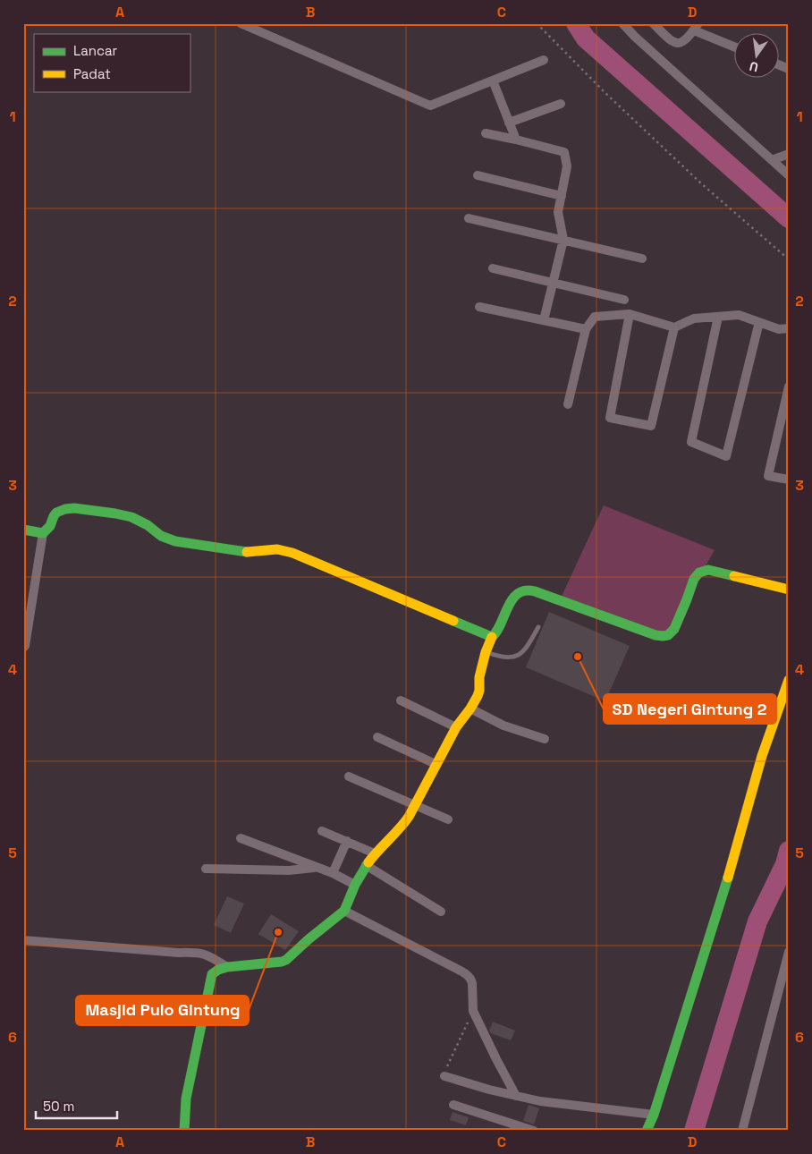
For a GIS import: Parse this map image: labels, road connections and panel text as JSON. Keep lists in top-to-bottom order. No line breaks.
{"places":["SD Negeri Gintung 2","Masjid Pulo Gintung"],"legend":["Lancar","Padat"],"scale_bar":"50 m","north":"bottom","grid":{"columns":["A","B","C","D"],"rows":["1","2","3","4","5","6"]}}
